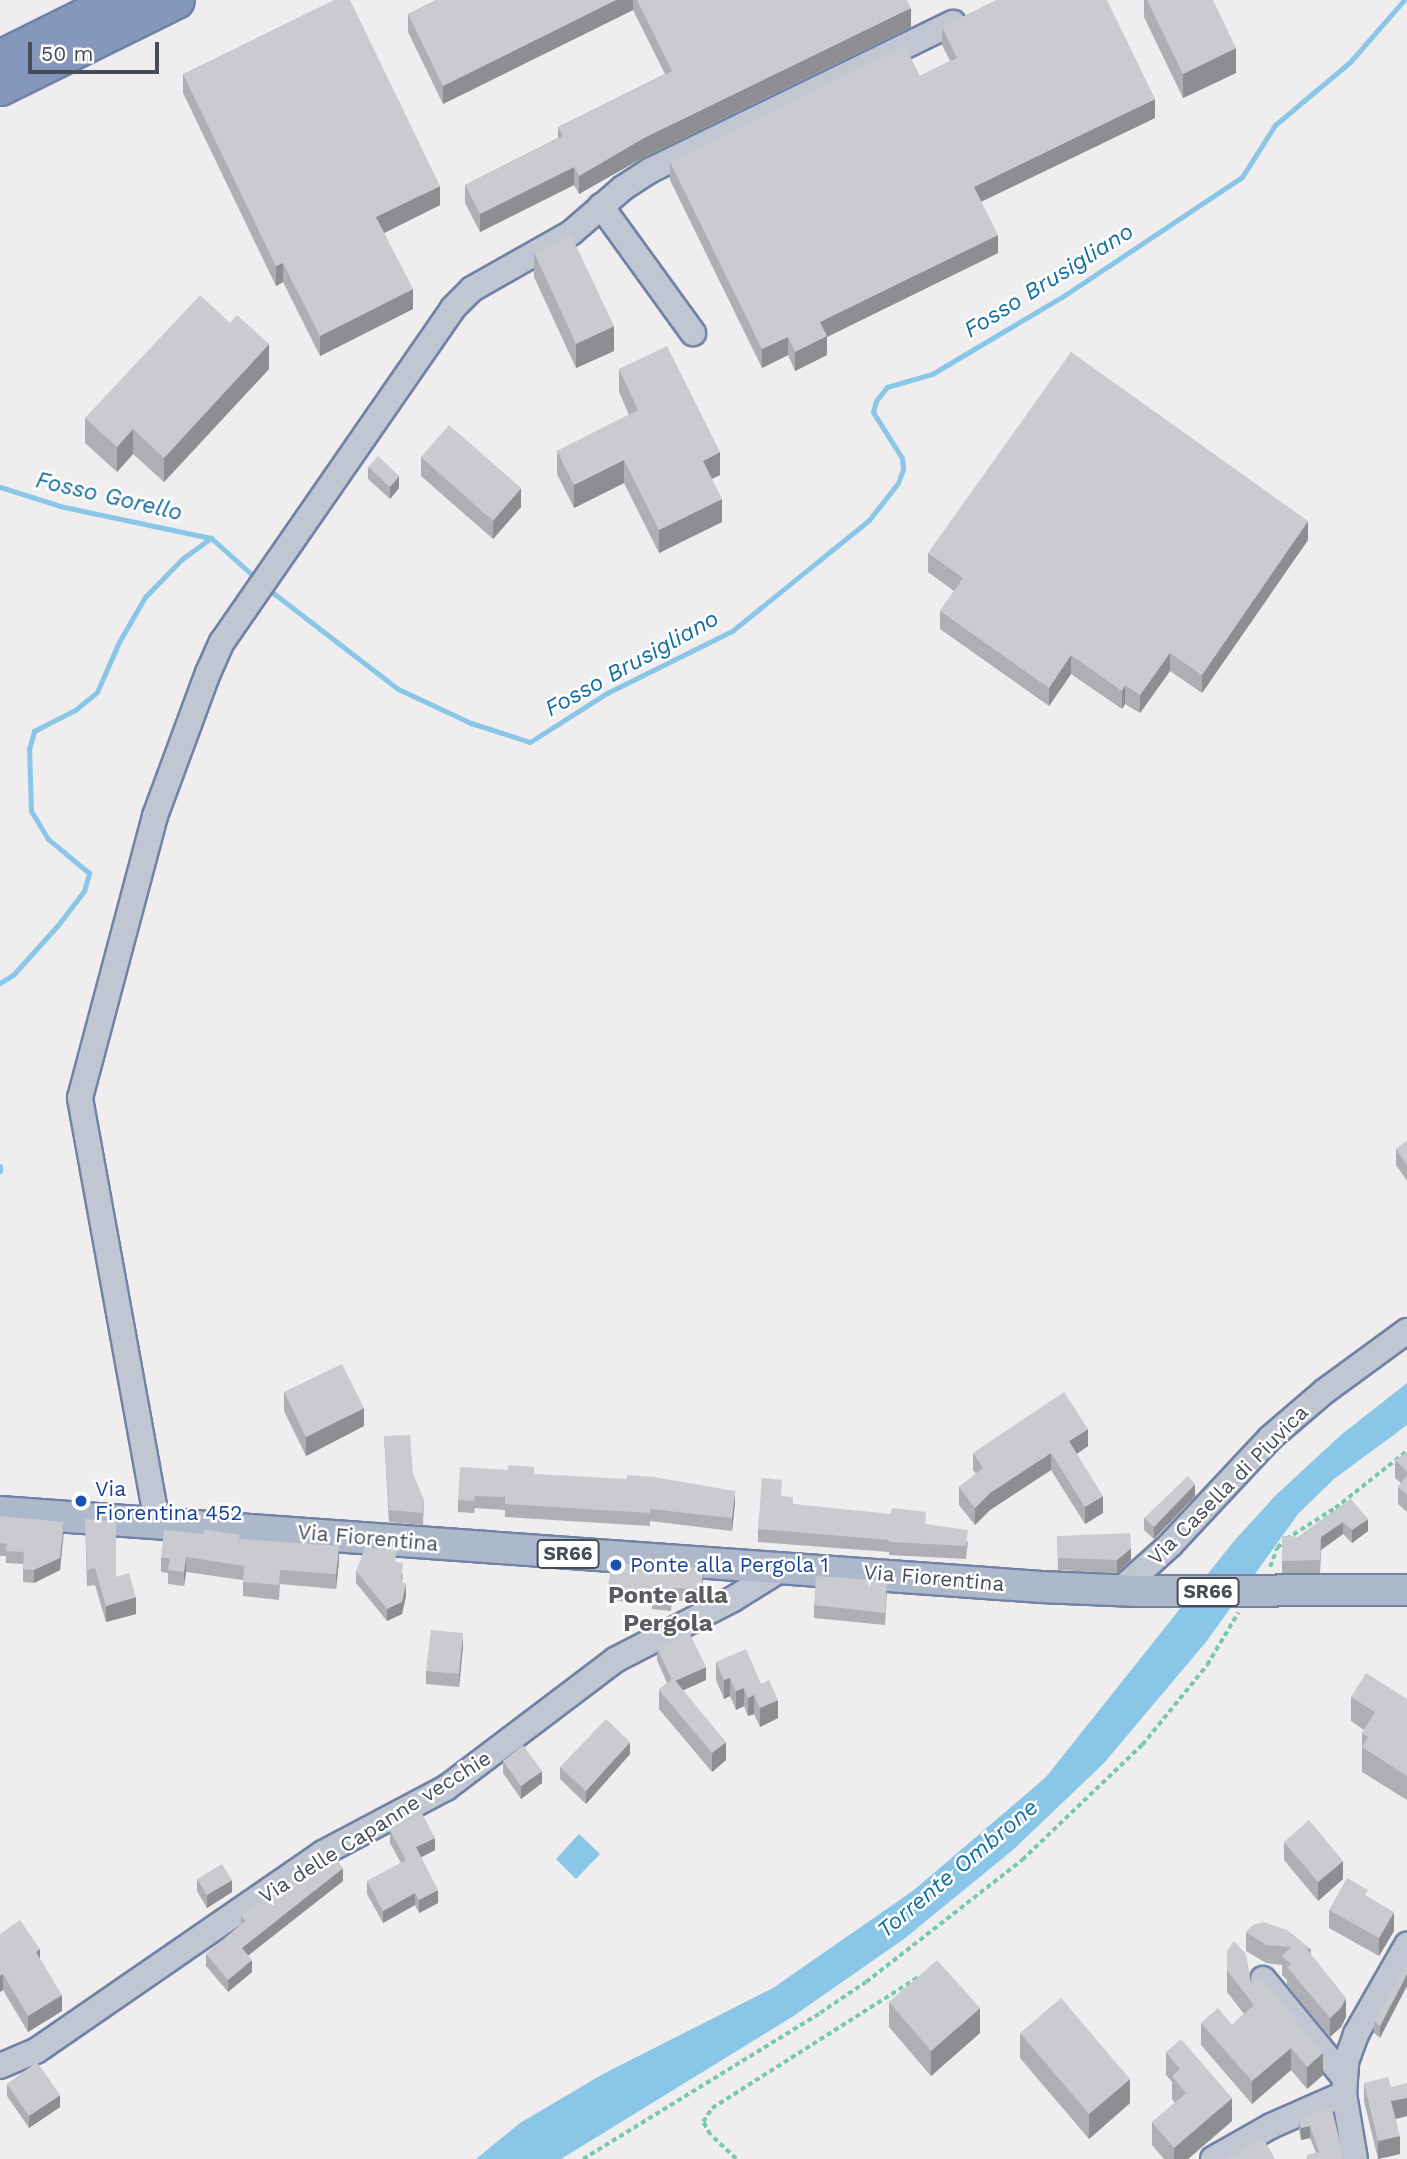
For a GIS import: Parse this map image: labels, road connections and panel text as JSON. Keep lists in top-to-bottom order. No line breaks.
{"streets":{"main road":["Via Fiorentina","SR66"],"street":["Via Casella di Piuvica","Via delle Capanne vecchie"]},"crossings":[["Via Casella di Piuvica","Via Fiorentina"],["Via Fiorentina","Via delle Capanne vecchie"]],"districts":["Ponte alla Pergola"],"water":["Fosso Brusigliano","Fosso Gorello","Torrente Ombrone"],"places":["Via Fiorentina 452","Ponte alla Pergola 1"],"scale_bar":"50 m"}
